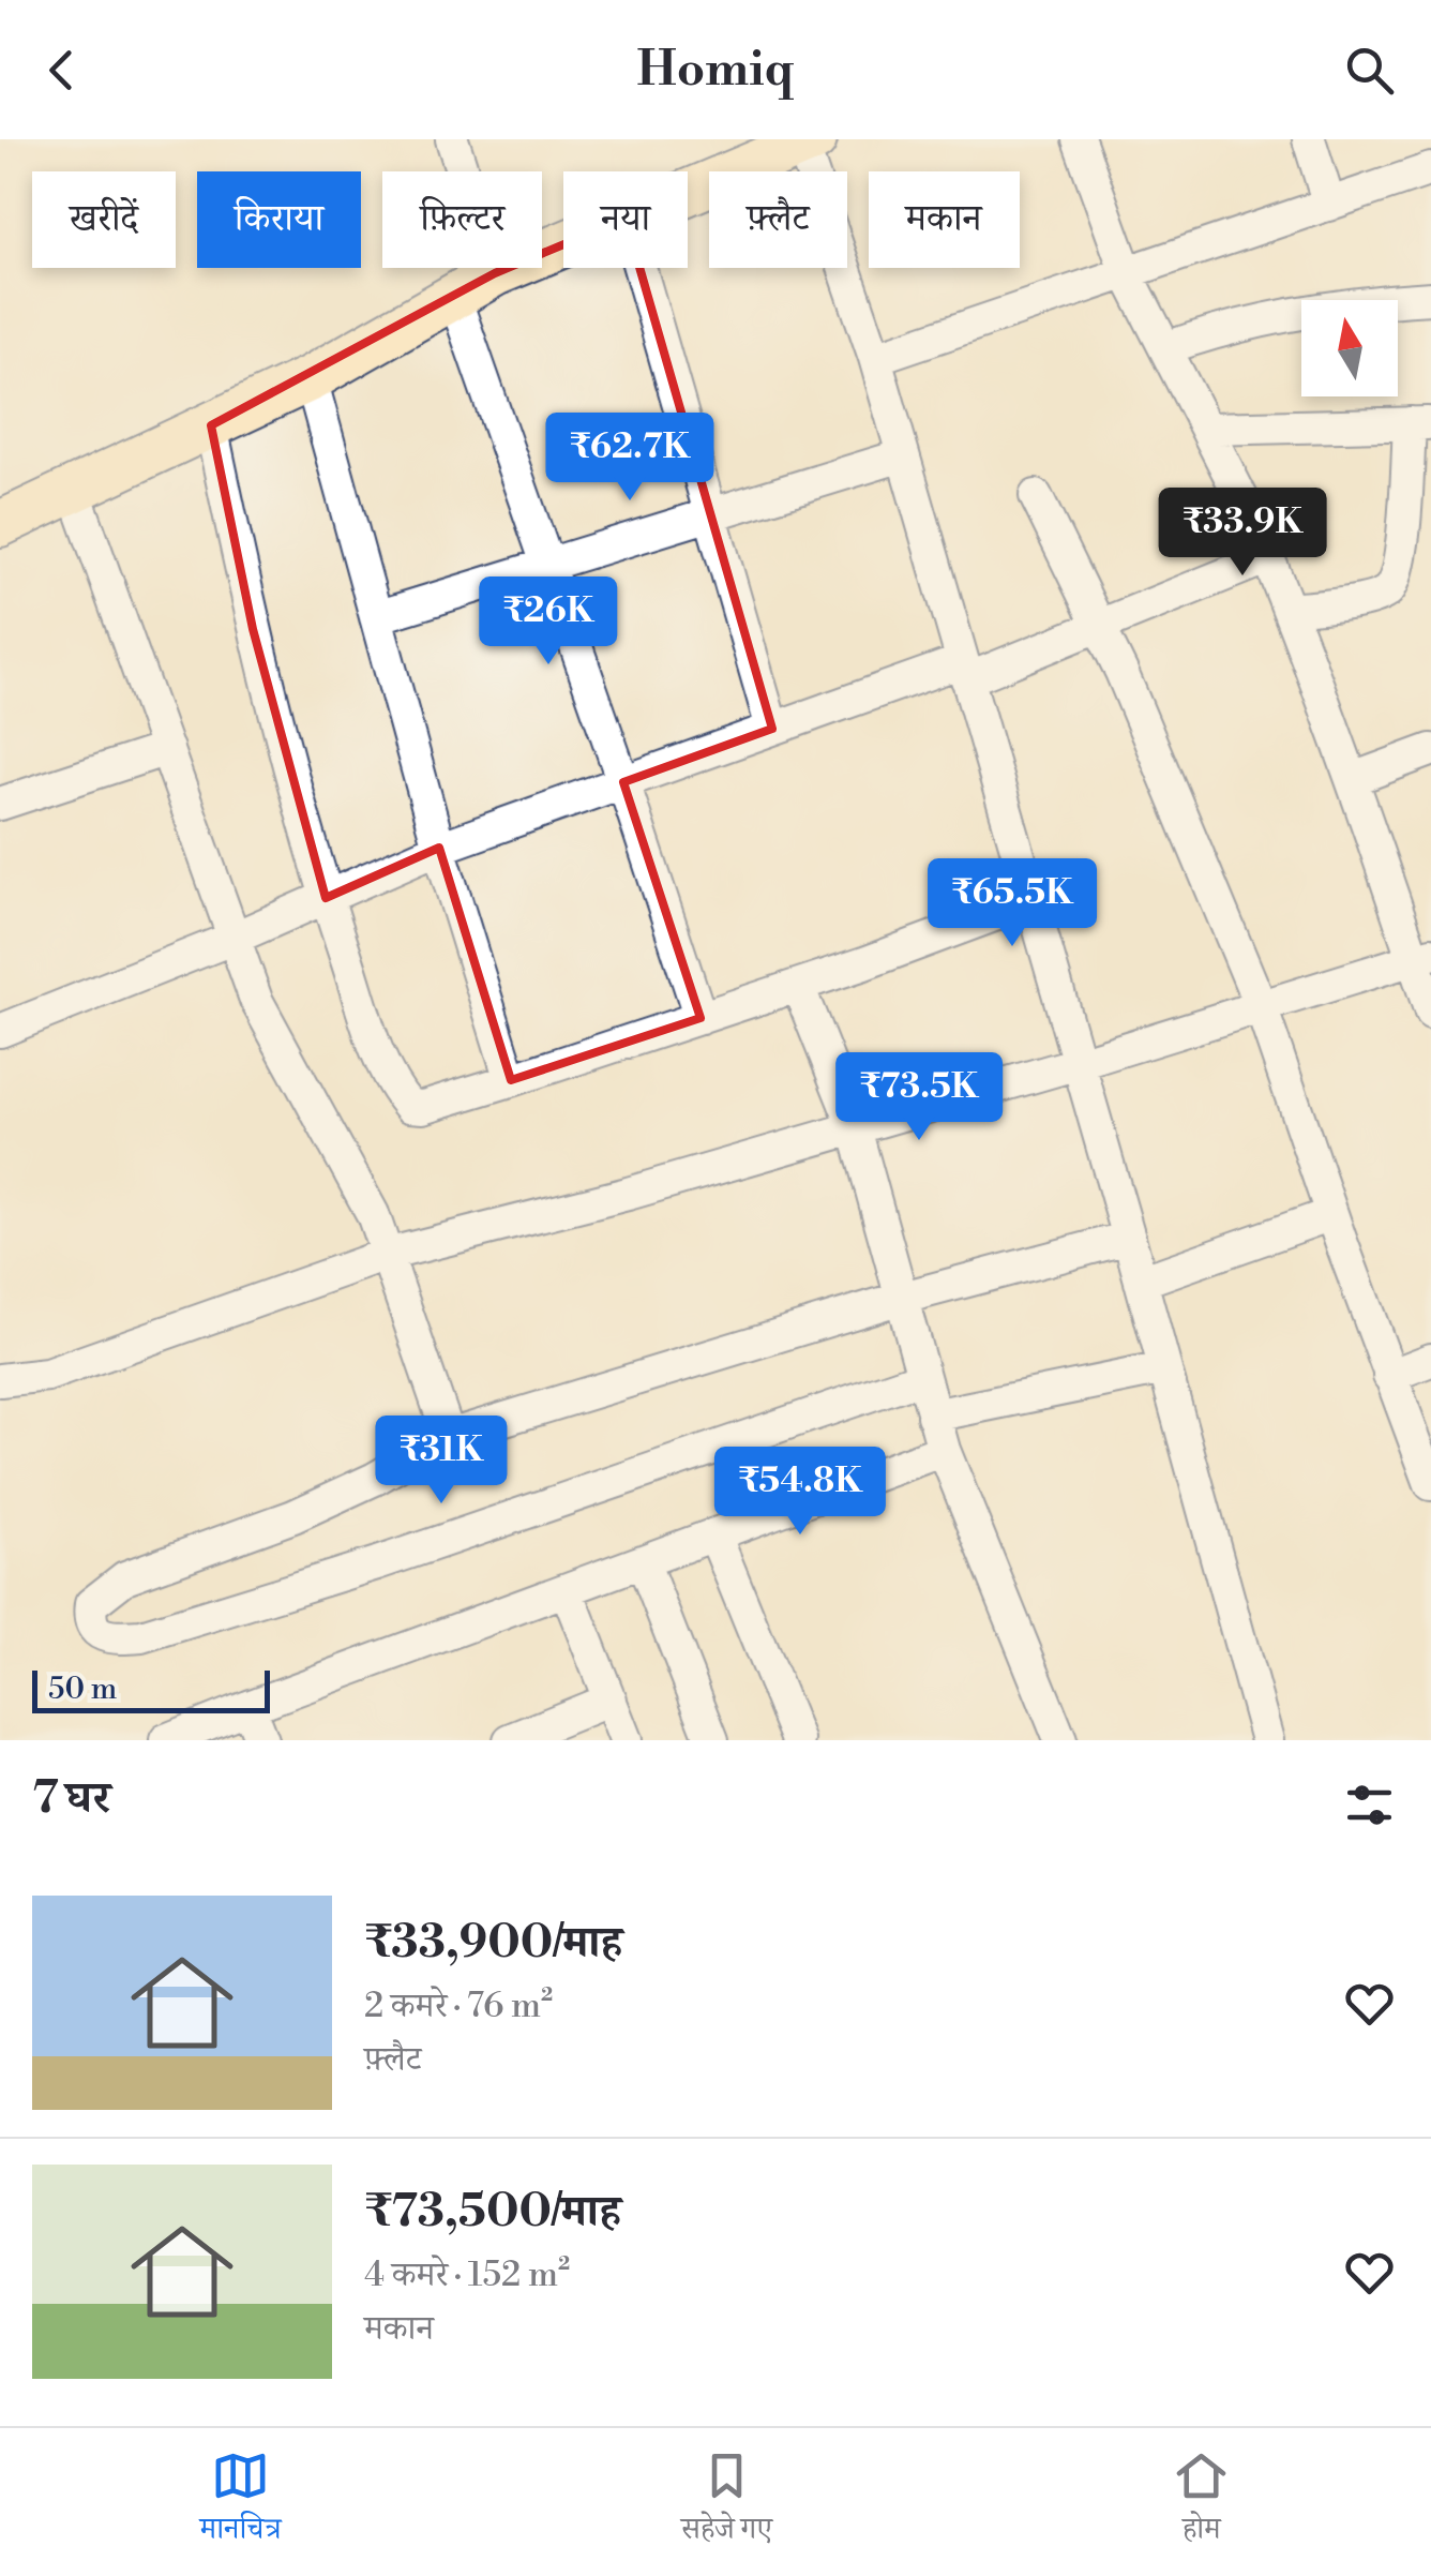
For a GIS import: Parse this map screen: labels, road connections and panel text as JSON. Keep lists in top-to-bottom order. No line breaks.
{"scale_bar":"50 m","north":"top","page":{"header":"Homiq","chip":["खरीदें","किराया","फ़िल्टर","नया","फ़्लैट","मकान"],"price":["₹62.7K","₹33.9K","₹26K","₹65.5K","₹73.5K","₹31K","₹54.8K"],"scale":"50 m","heading":"7 घर","list":[{"name":"₹33,900/माह","note":"2 कमरे · 76 m² · फ़्लैट"},{"name":"₹73,500/माह","note":"4 कमरे · 152 m² · मकान"}],"tabs":["मानचित्र","सहेजे गए","होम"]}}
